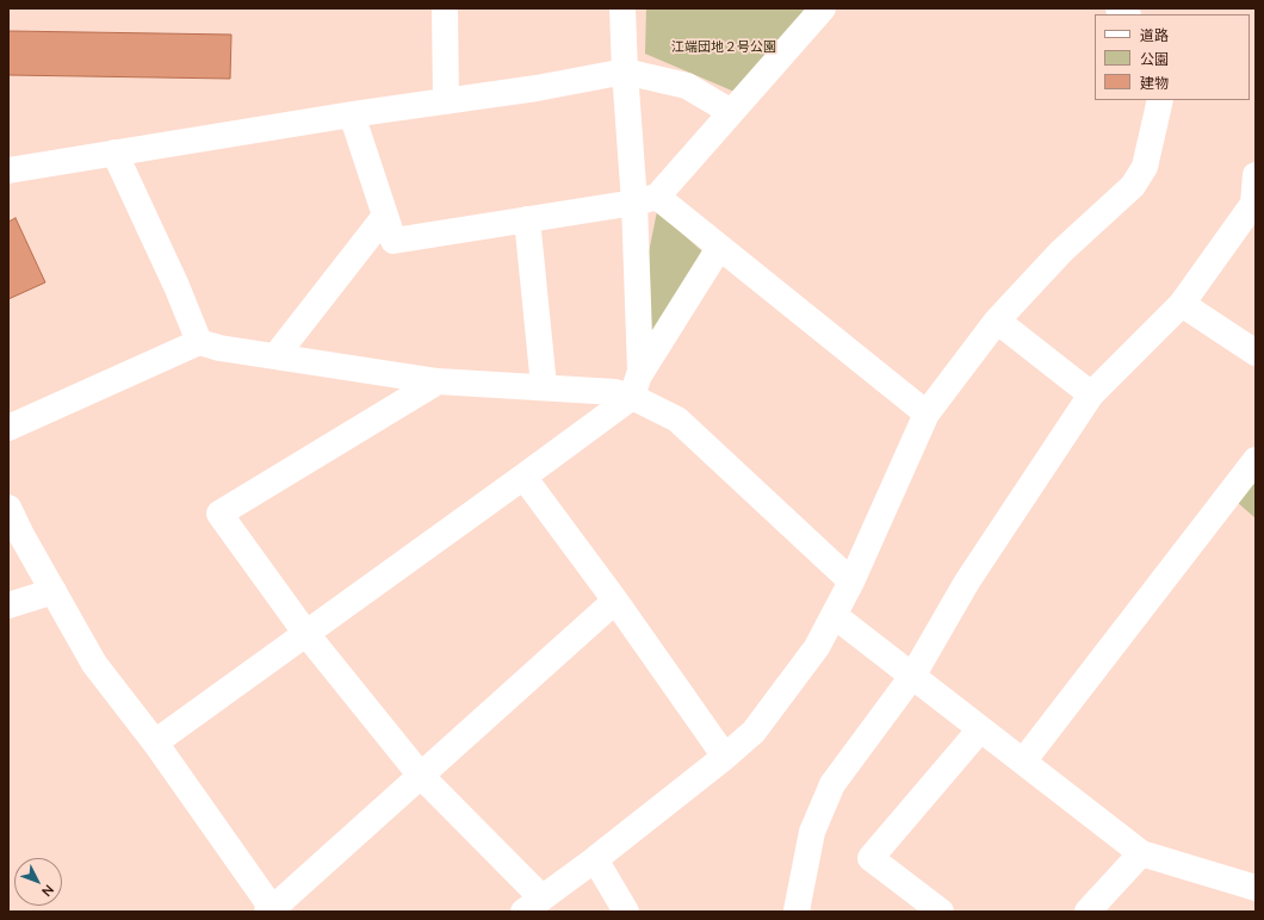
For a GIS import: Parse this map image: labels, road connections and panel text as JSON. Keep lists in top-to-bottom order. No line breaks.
{"parks":["江端団地２号公園"],"legend":["道路","公園","建物"],"north":"bottom right"}
